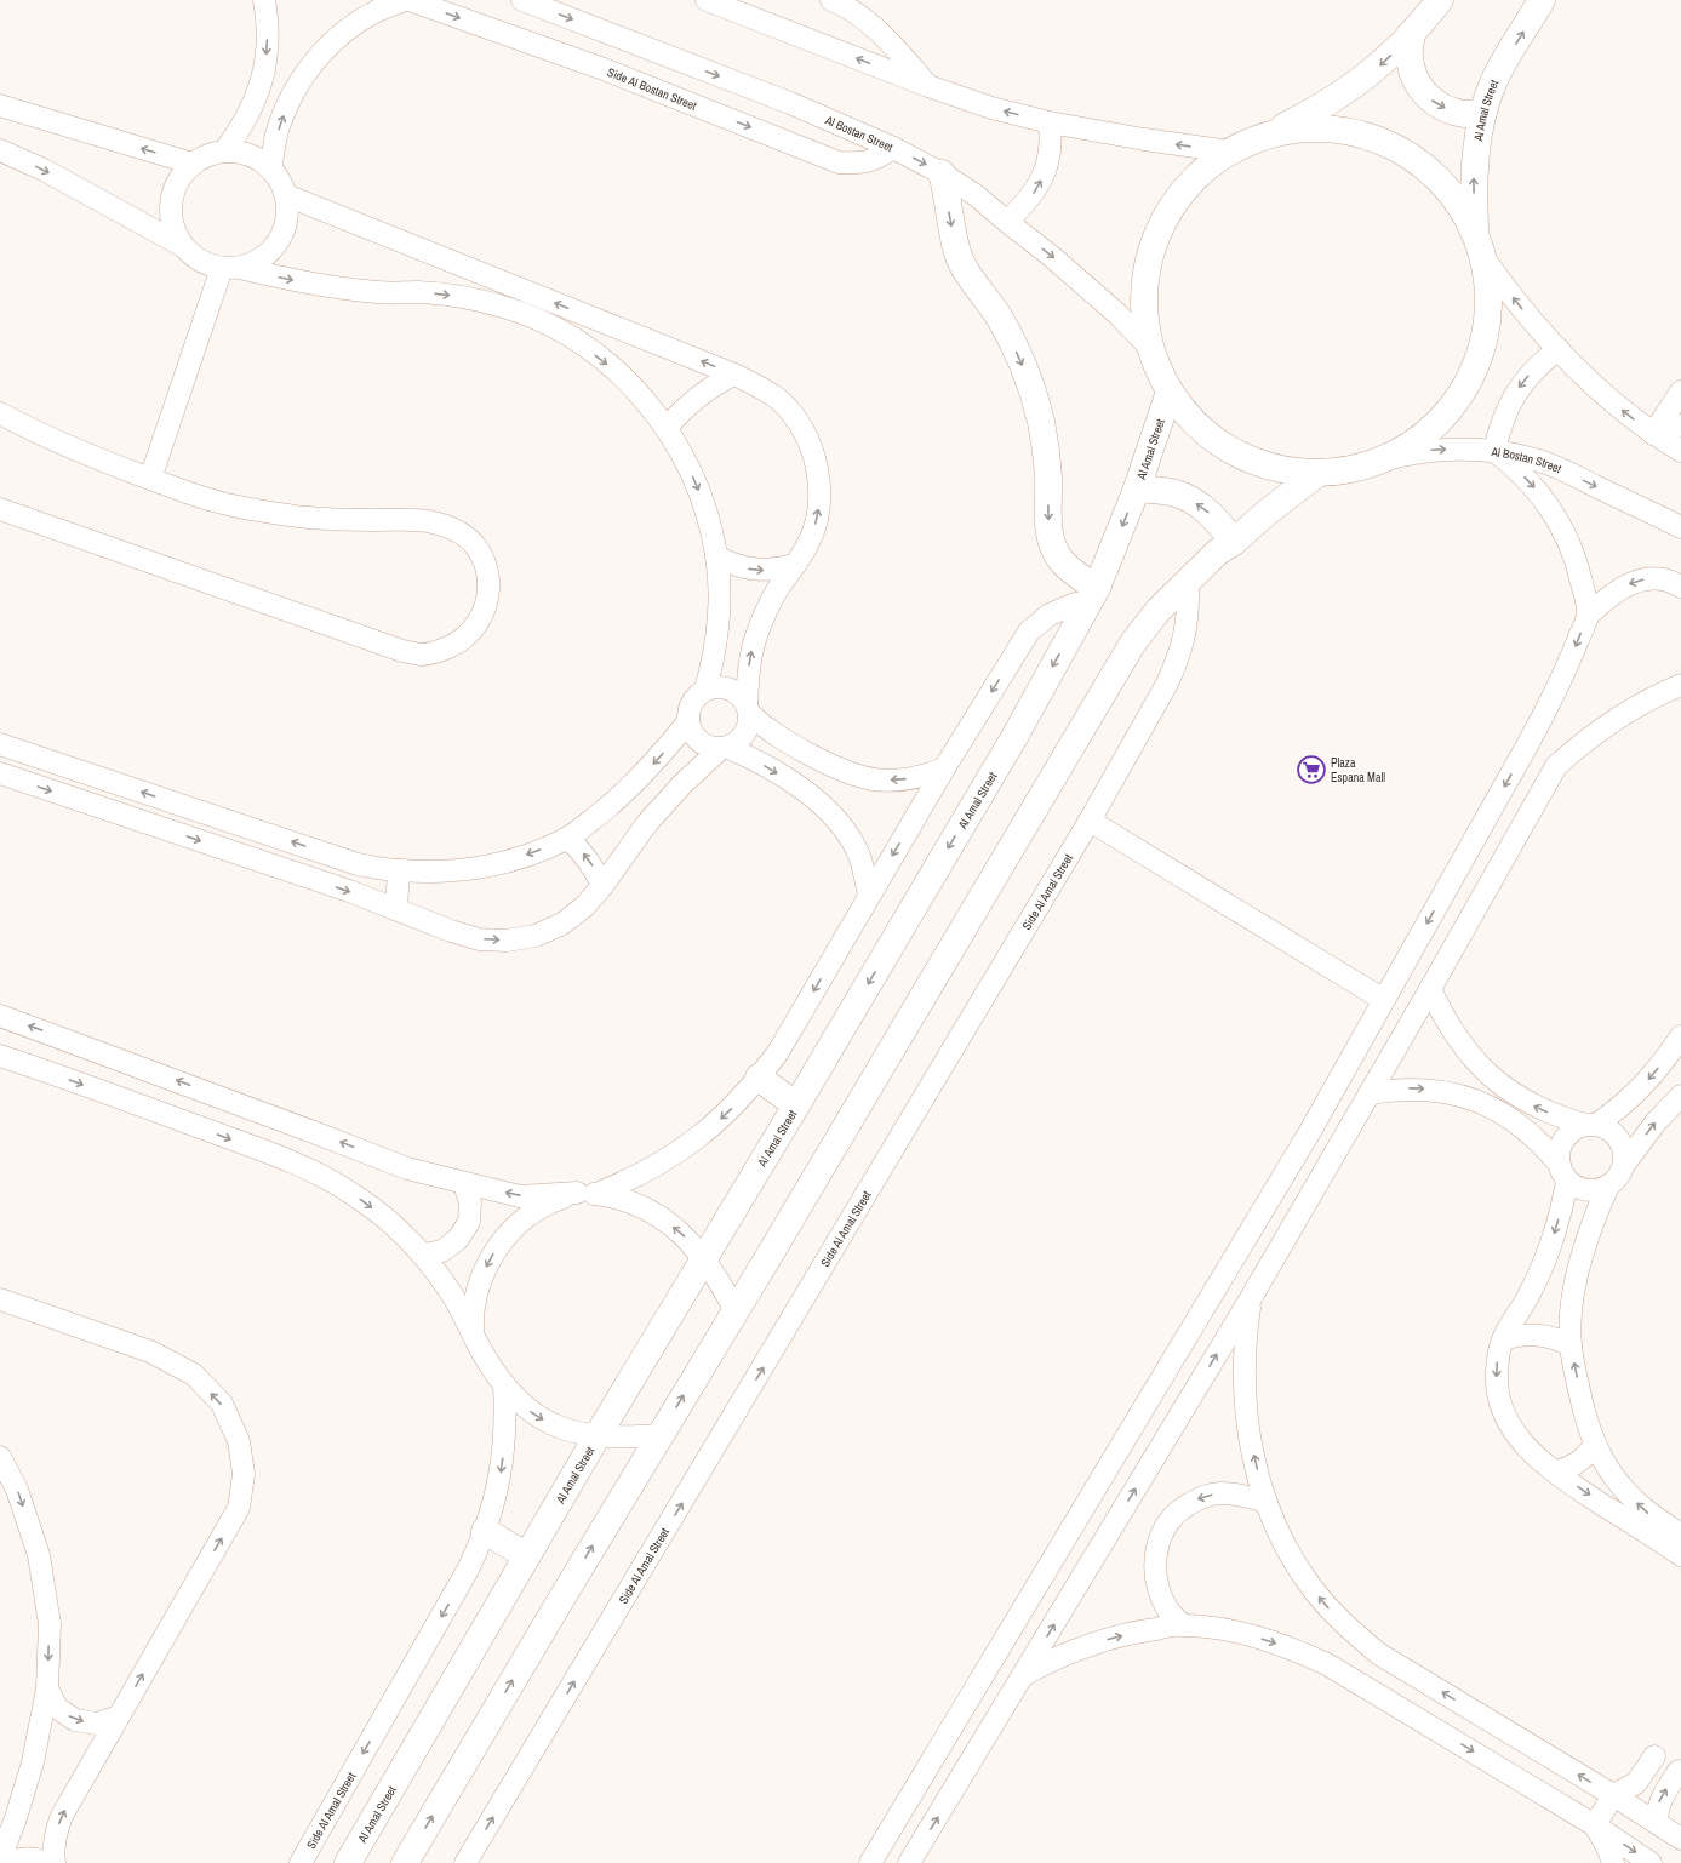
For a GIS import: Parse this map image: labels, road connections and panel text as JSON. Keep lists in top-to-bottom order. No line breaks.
{"streets":{"main road":["Al Amal Street"],"street":["Side Al Bostan Street","Al Bostan Street","Side Al Amal Street"]},"crossings":[["Side Al Bostan Street","Al Bostan Street"]],"one_way":["Side Al Bostan Street"],"places":{"supermarket":["Plaza Espana Mall"]}}
